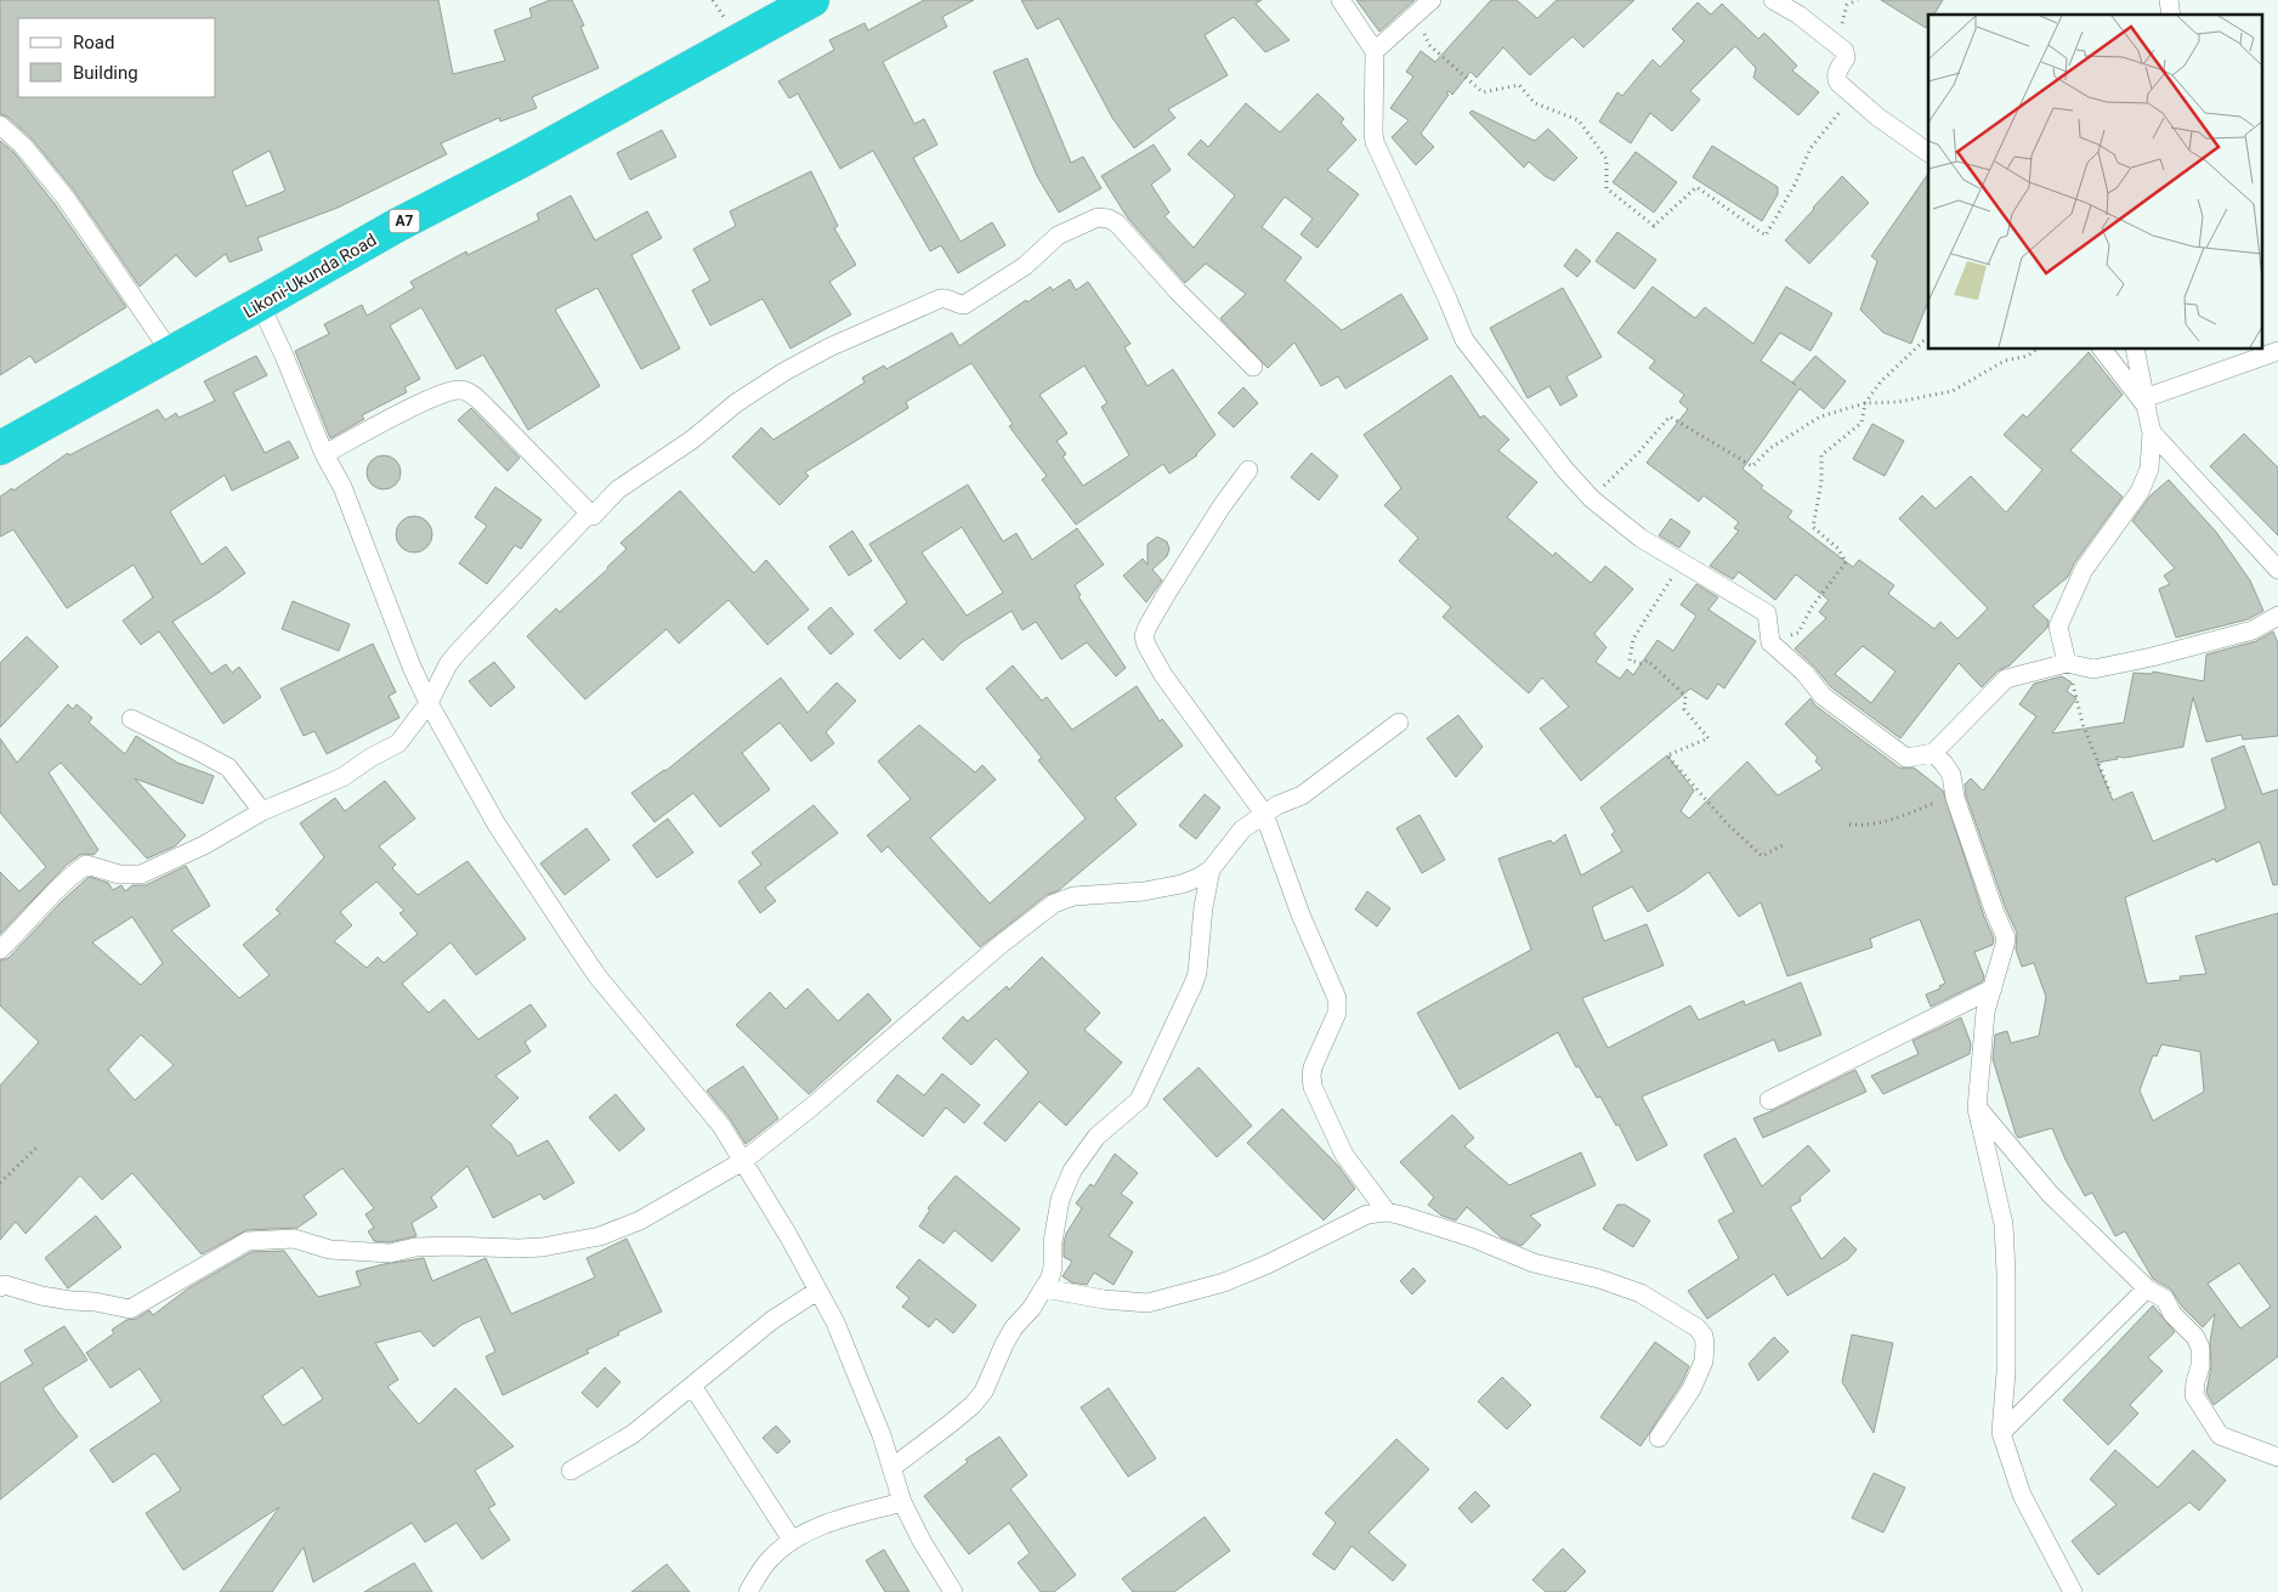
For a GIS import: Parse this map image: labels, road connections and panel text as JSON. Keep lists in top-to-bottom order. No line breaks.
{"streets":{"highway":["A7","Likoni-Ukunda Road"]},"legend":["Road","Building"]}
